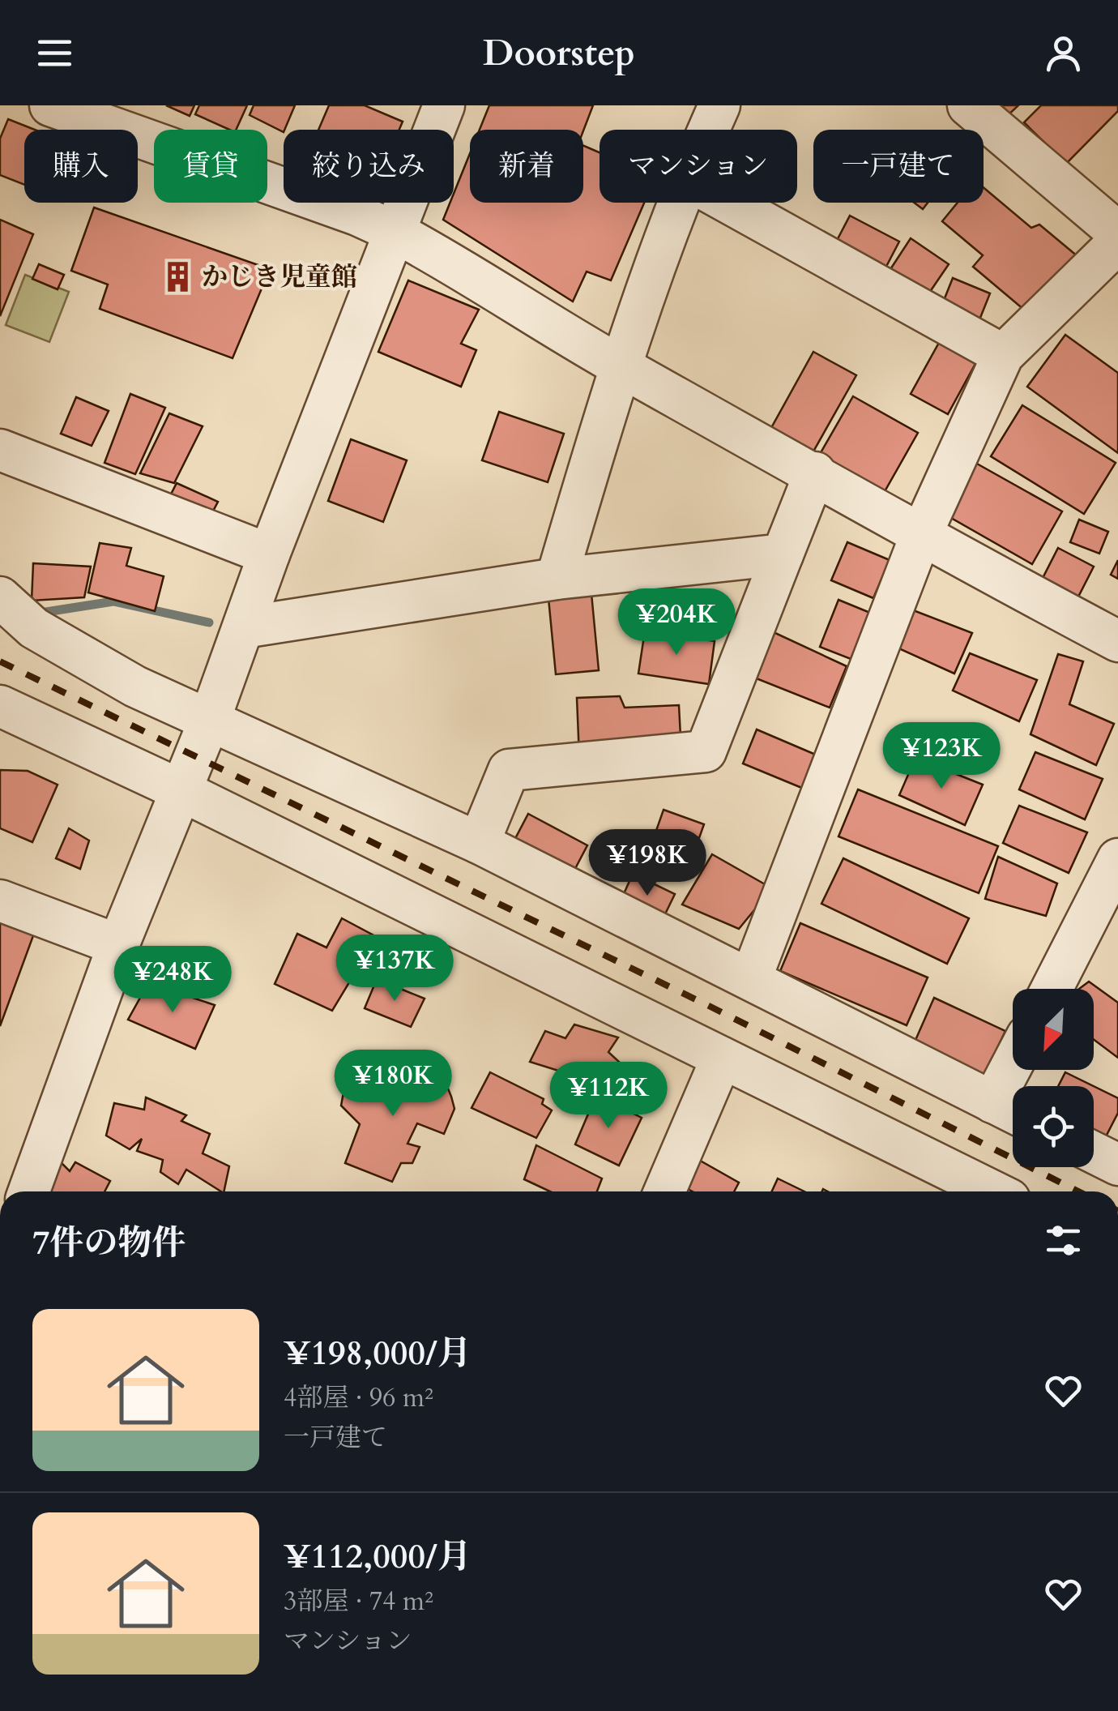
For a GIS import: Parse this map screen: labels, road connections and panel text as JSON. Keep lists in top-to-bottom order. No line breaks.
{"places":{"building":["かじき児童館"]},"north":"bottom left","page":{"header":"Doorstep","chip":["購入","賃貸","絞り込み","新着","マンション","一戸建て"],"price":["¥204K","¥123K","¥198K","¥137K","¥248K","¥180K","¥112K"],"heading":"7件の物件","list":[{"name":"¥198,000/月","note":"4部屋 · 96 m² · 一戸建て"},{"name":"¥112,000/月","note":"3部屋 · 74 m² · マンション"}]}}
